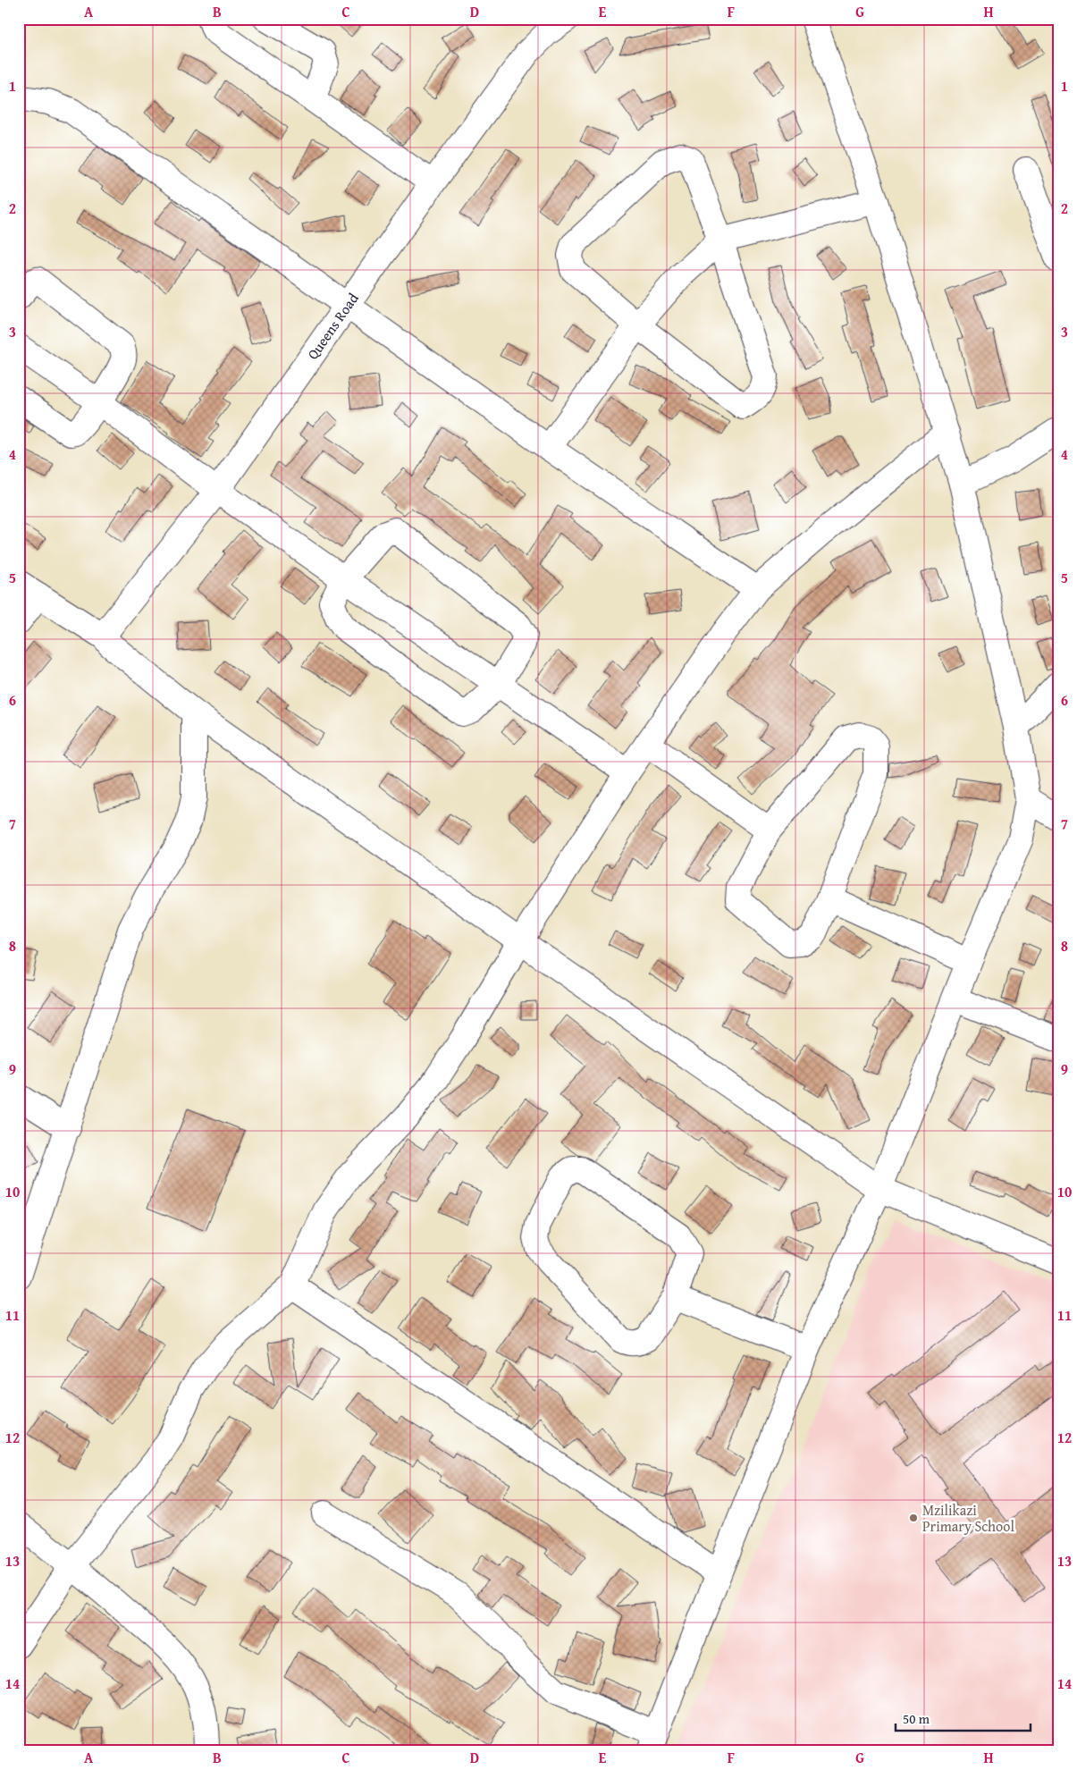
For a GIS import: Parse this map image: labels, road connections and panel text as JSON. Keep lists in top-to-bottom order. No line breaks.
{"streets":{"street":["Queens Road"]},"places":["Mzilikazi Primary School"],"scale_bar":"50 m","grid":{"columns":["A","B","C","D","E","F","G","H"],"rows":["1","2","3","4","5","6","7","8","9","10","11","12","13","14"]}}
